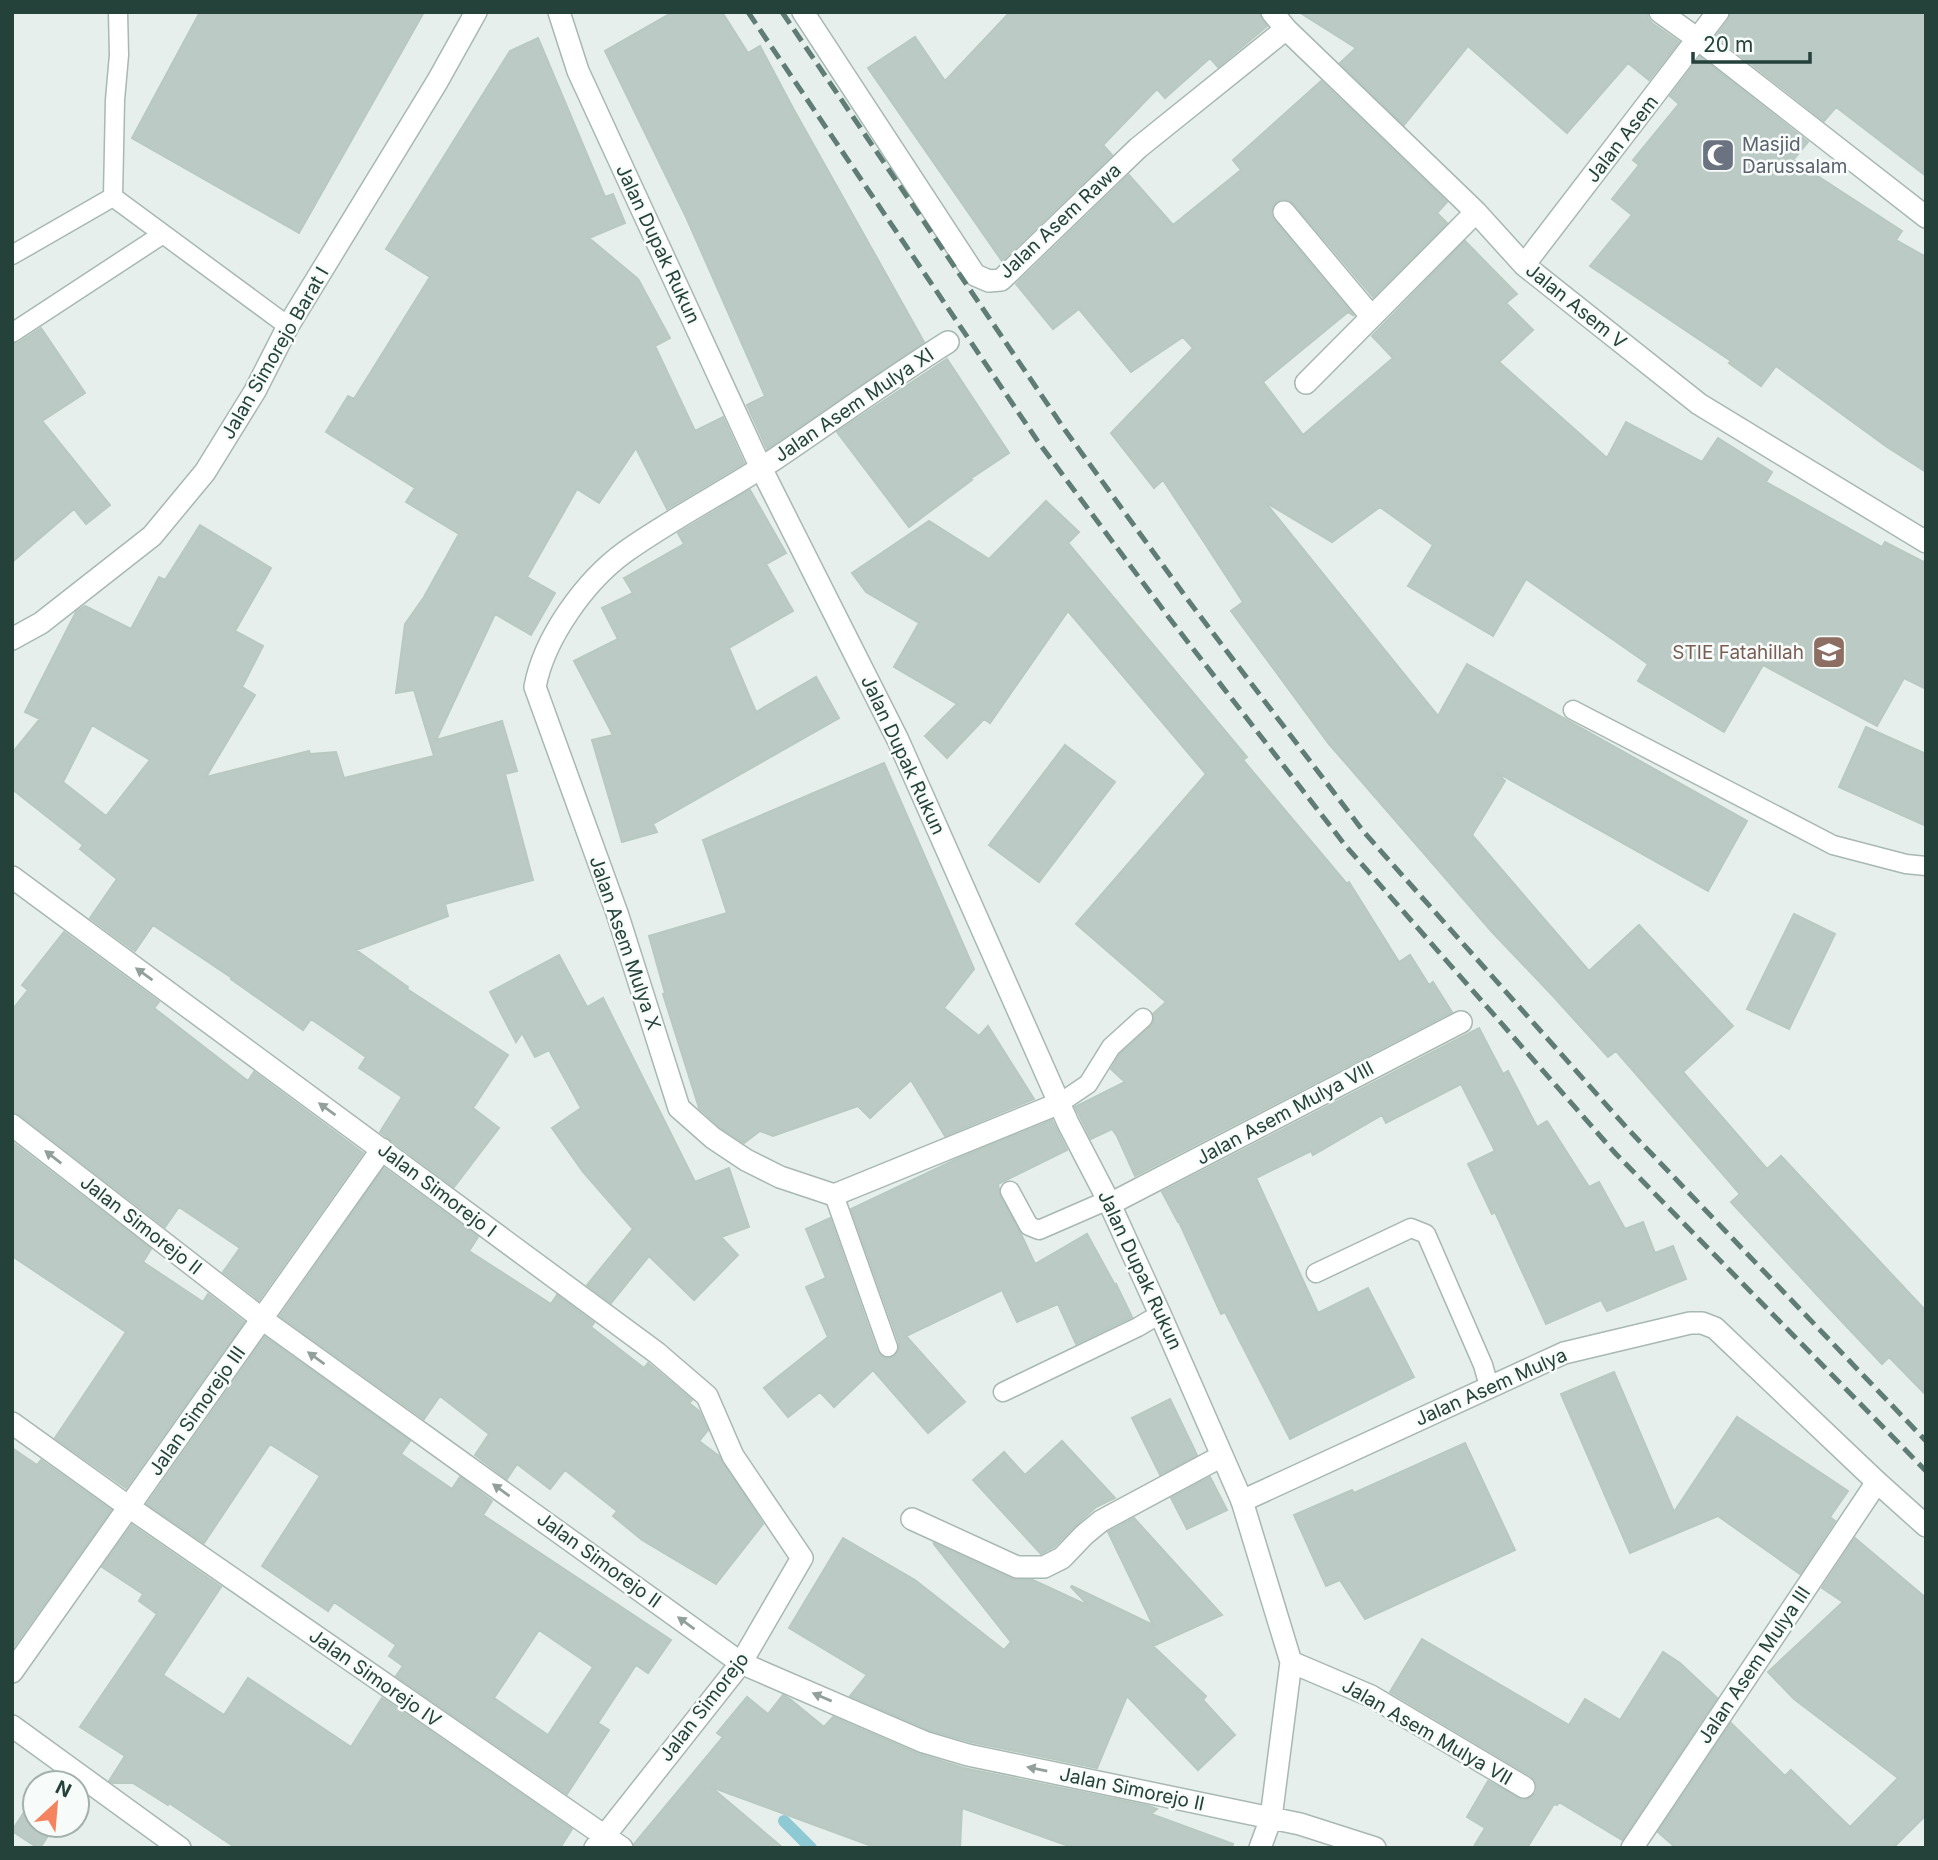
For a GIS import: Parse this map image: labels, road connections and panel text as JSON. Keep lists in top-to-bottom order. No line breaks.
{"streets":{"street":["Jalan Asem","Jalan Asem Rawa","Jalan Dupak Rukun","Jalan Asem V","Jalan Simorejo Barat I","Jalan Asem Mulya XI","Jalan Asem Mulya X","Jalan Asem Mulya VIII","Jalan Simorejo I","Jalan Simorejo II","Jalan Asem Mulya","Jalan Simorejo III","Jalan Asem Mulya III","Jalan Simorejo IV","Jalan Simorejo","Jalan Asem Mulya VII"]},"crossings":[["Jalan Asem","Jalan Asem V"],["Jalan Asem Rawa","Jalan Asem V"],["Jalan Dupak Rukun","Jalan Asem Mulya XI"],["Jalan Dupak Rukun","Jalan Asem Mulya X"],["Jalan Dupak Rukun","Jalan Asem Mulya VIII"],["Jalan Dupak Rukun","Jalan Asem Mulya"],["Jalan Dupak Rukun","Jalan Asem Mulya VII"],["Jalan Asem Mulya XI","Jalan Asem Mulya X"],["Jalan Simorejo I","Jalan Simorejo III"],["Jalan Simorejo I","Jalan Simorejo"],["Jalan Simorejo II","Jalan Simorejo III"],["Jalan Simorejo II","Jalan Simorejo"],["Jalan Asem Mulya","Jalan Asem Mulya III"],["Jalan Simorejo III","Jalan Simorejo IV"],["Jalan Simorejo IV","Jalan Simorejo"]],"one_way":["Jalan Simorejo I","Jalan Simorejo II"],"places":{"mosque":["Masjid Darussalam"],"school or university":["STIE Fatahillah"]},"scale_bar":"20 m","north":"top right"}
